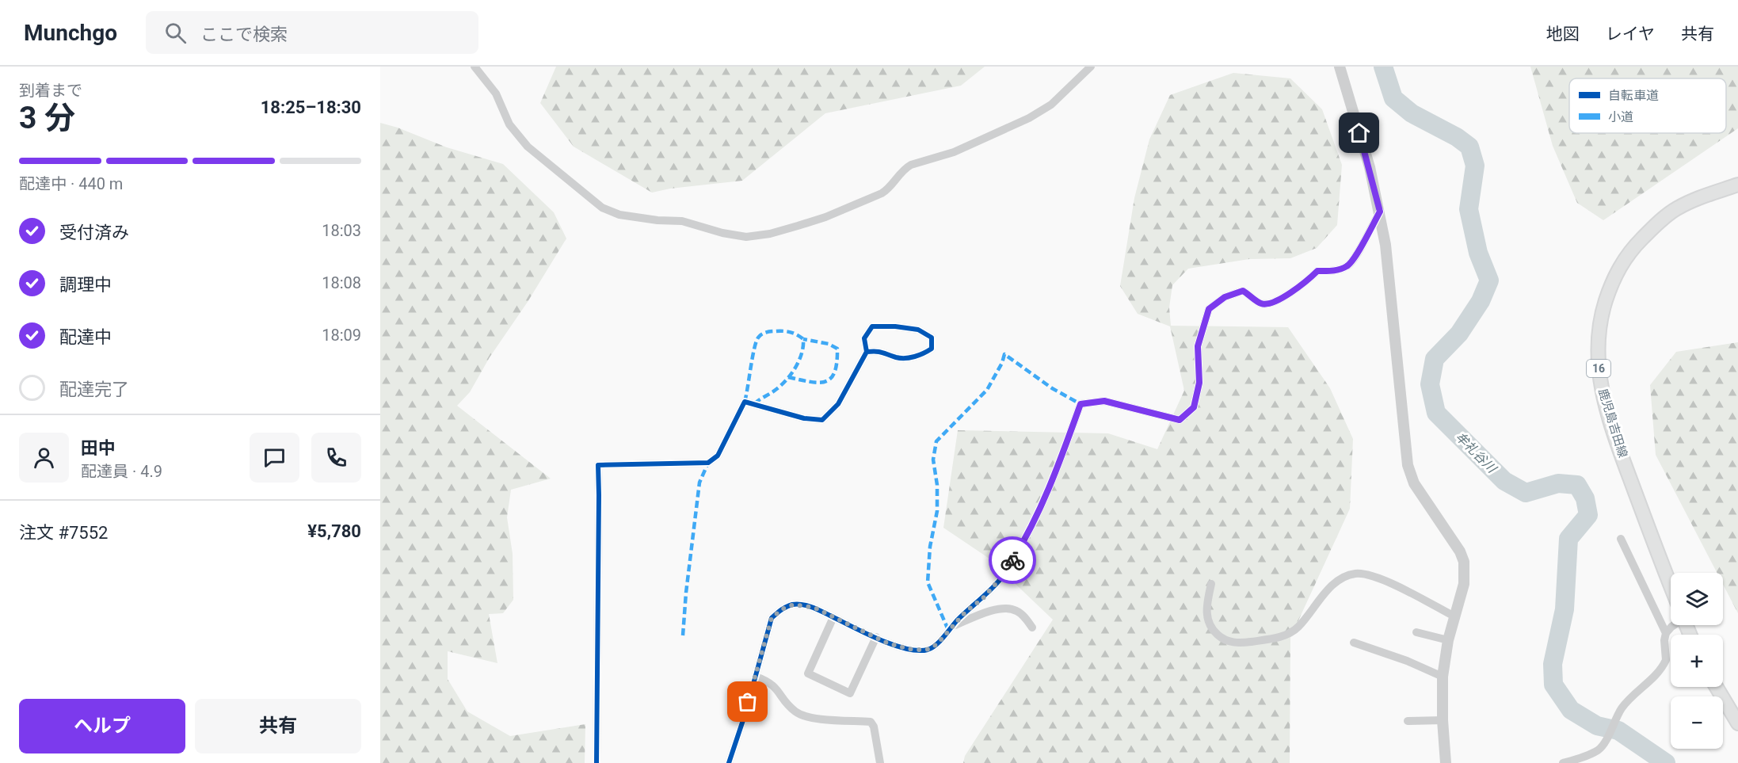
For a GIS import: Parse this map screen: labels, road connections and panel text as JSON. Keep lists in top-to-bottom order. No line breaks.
{"streets":{"main road":["16","鹿児島吉田線"]},"water":["牟礼谷川"],"legend":["自転車道","小道"],"page":{"header":"Munchgo","search":"ここで検索","nav":["地図","レイヤ","共有"],"heading":["3 分","到着まで","18:25–18:30"],"panel":["田中","配達員 · 4.9","注文 #7552","¥5,780"],"bar":"配達中 · 440 m","list":[["受付済み","18:03"],["調理中","18:08"],["配達中","18:09"],"配達完了"],"map_buttons":["+","−"],"buttons":["ヘルプ","共有"]}}
